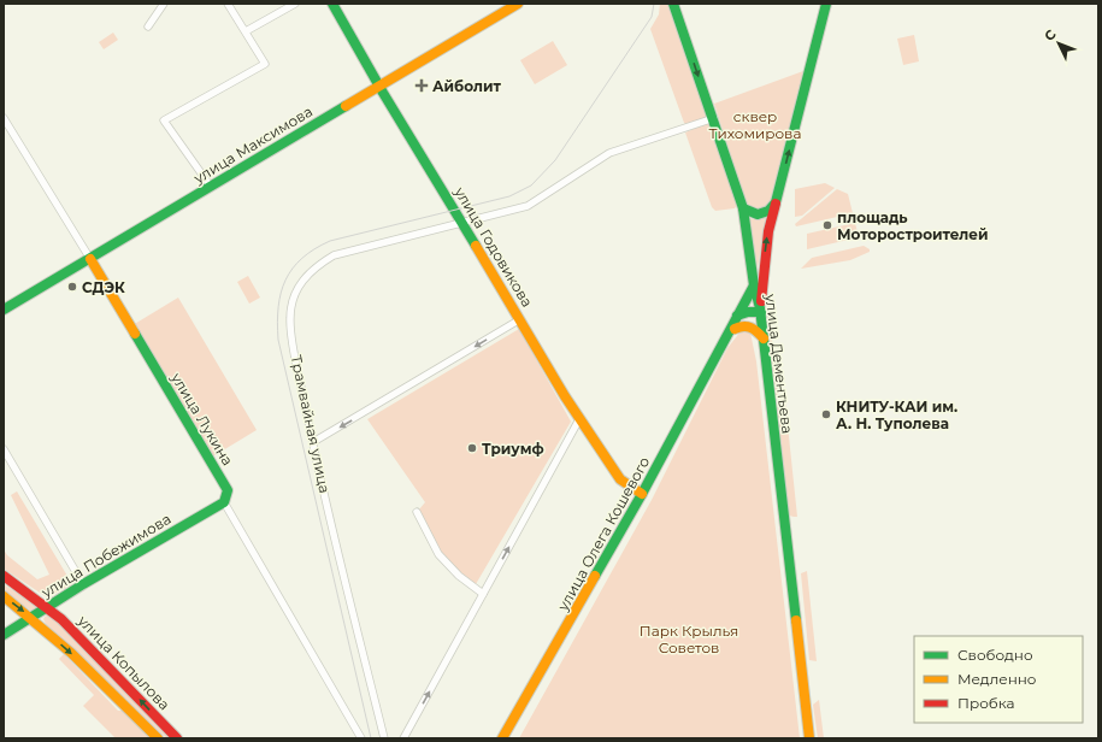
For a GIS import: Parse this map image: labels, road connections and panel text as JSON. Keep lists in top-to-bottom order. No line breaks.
{"streets":{"main road":["улица Максимова","улица Годовикова","улица Дементьева","улица Лукина","улица Олега Кошевого","улица Побежимова","улица Копылова"],"street":["Трамвайная улица"]},"crossings":[["улица Максимова","улица Годовикова"],["улица Максимова","улица Лукина"],["улица Годовикова","Трамвайная улица"],["улица Годовикова","улица Олега Кошевого"],["улица Дементьева","Трамвайная улица"],["улица Дементьева","улица Олега Кошевого"],["улица Лукина","улица Побежимова"],["улица Побежимова","улица Копылова"]],"parks":["сквер Тихомирова","Парк Крылья Советов"],"places":{"health":["Айболит"],"other":["площадь Моторостроителей","СДЭК","КНИТУ-КАИ им. А. Н. Туполева","Триумф"]},"legend":["Свободно","Медленно","Пробка"],"north":"top left"}
